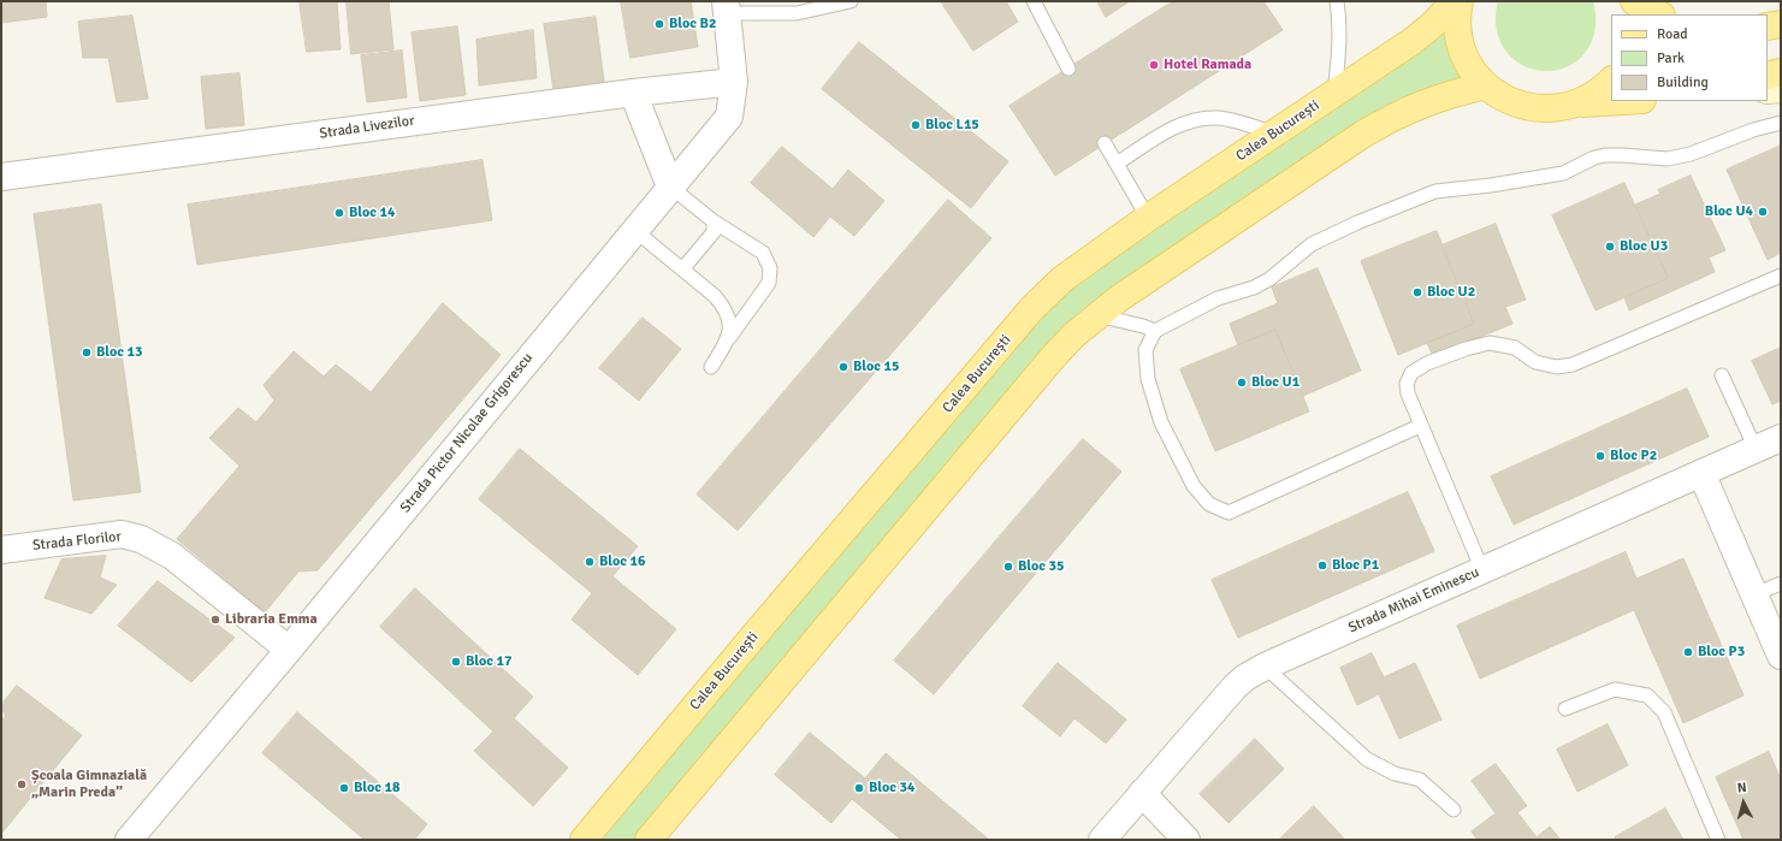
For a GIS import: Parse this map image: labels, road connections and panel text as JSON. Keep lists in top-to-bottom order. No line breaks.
{"streets":{"main road":["Calea București"],"street":["Strada Livezilor","Strada Pictor Nicolae Grigorescu","Strada Florilor","Strada Mihai Eminescu"]},"crossings":[["Strada Livezilor","Strada Pictor Nicolae Grigorescu"],["Strada Pictor Nicolae Grigorescu","Strada Florilor"]],"places":["Bloc B2","Hotel Ramada","Bloc L15","Bloc U4","Bloc 14","Bloc U3","Bloc U2","Bloc 13","Bloc 15","Bloc U1","Bloc P2","Bloc 16","Bloc P1","Bloc 35","Libraria Emma","Bloc P3","Bloc 17","Școala Gimnazială „Marin Preda”","Bloc 18","Bloc 34"],"legend":["Road","Park","Building"],"north":"top"}
